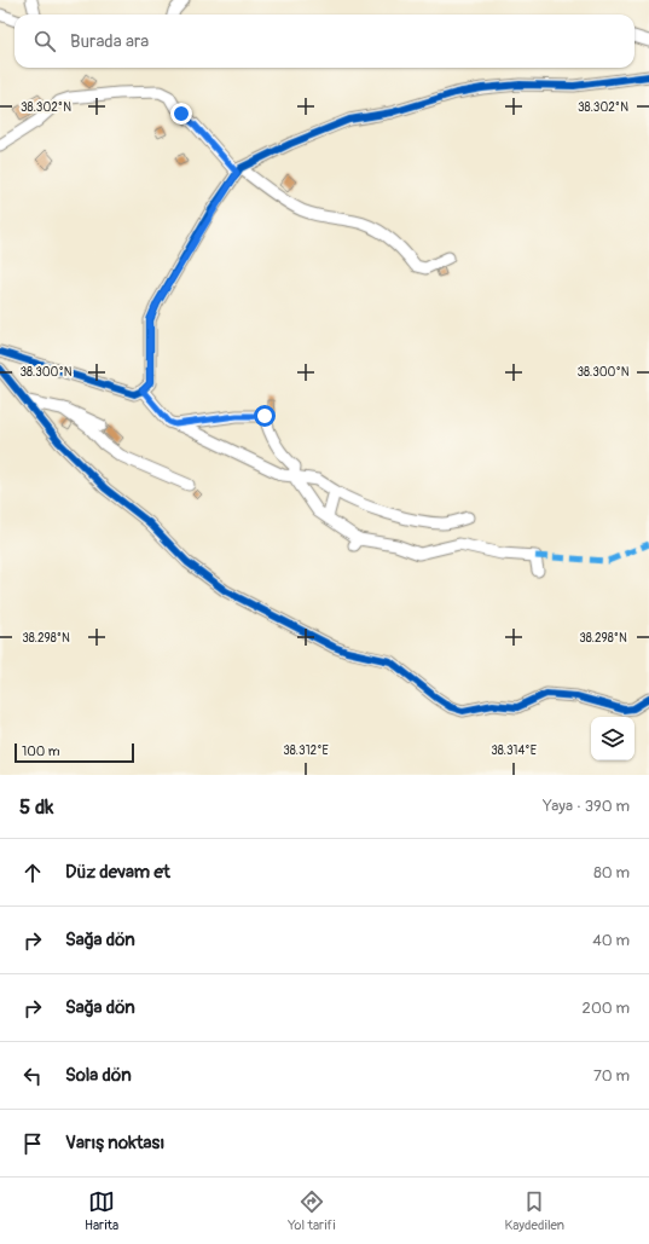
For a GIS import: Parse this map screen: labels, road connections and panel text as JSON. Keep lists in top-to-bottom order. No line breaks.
{"scale_bar":"100 m","page":{"search":"Burada ara","scale":"100 m","heading":["5 dk","Yaya · 390 m"],"list":[["Düz devam et","80 m"],["Sağa dön","40 m"],["Sağa dön","200 m"],["Sola dön","70 m"],"Varış noktası"],"nav":["Harita","Yol tarifi","Kaydedilen"]},"coordinates":["38.302°N","38.300°N","38.298°N","38.312°E","38.314°E"]}
